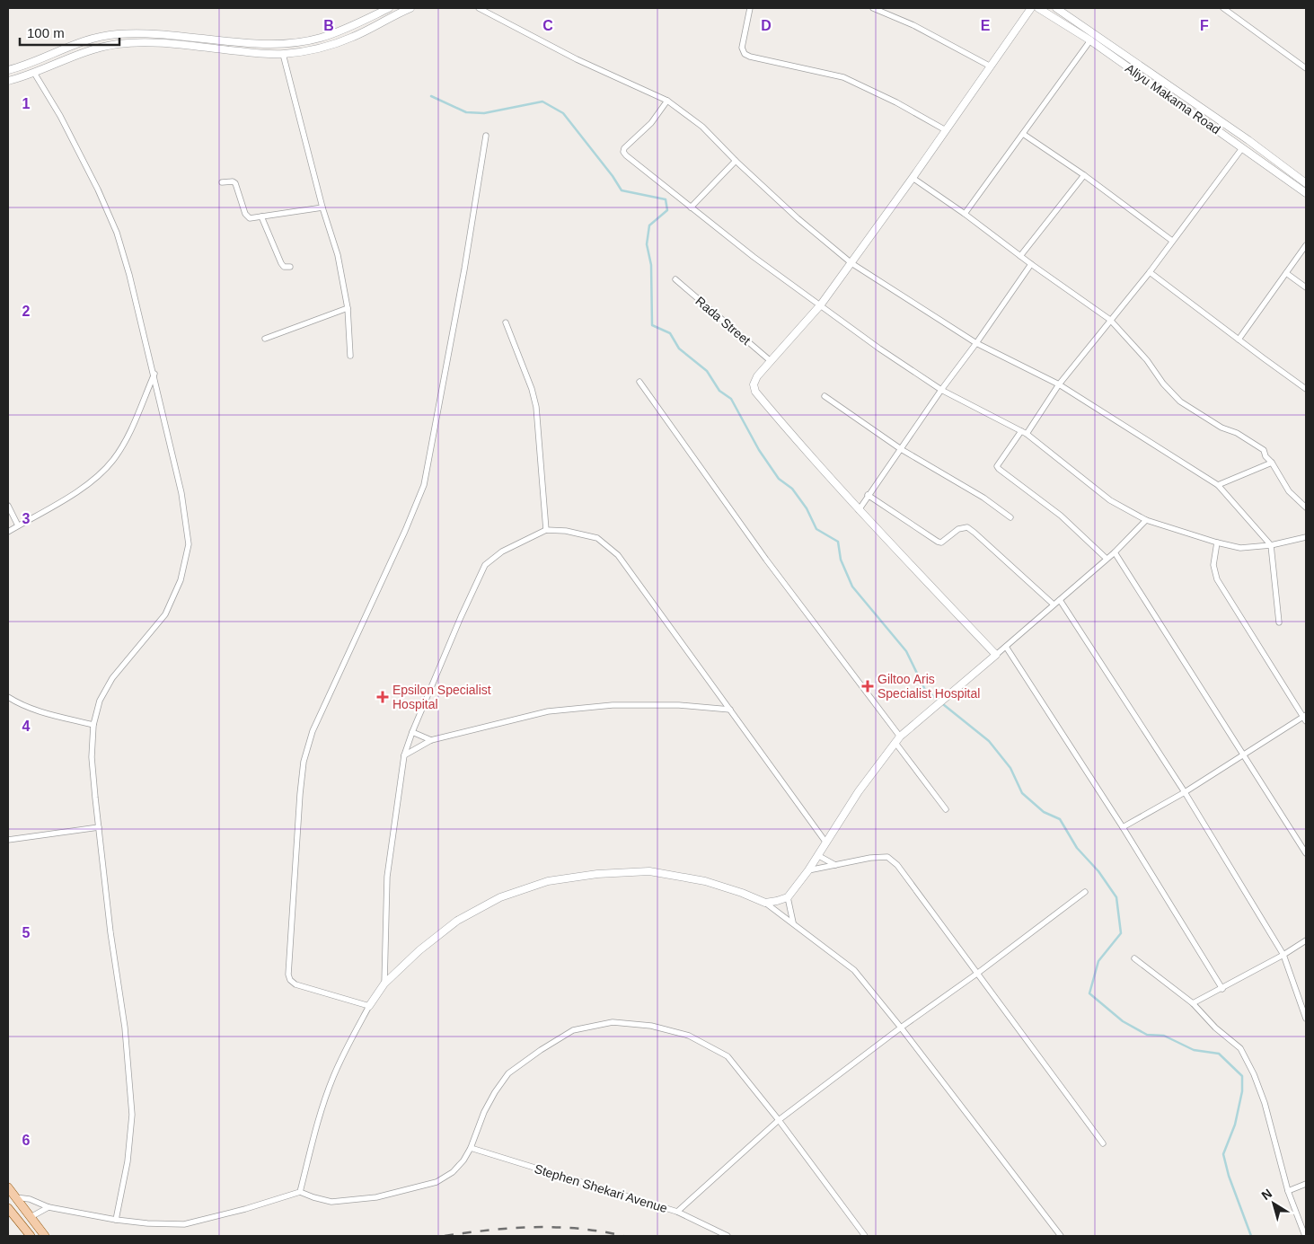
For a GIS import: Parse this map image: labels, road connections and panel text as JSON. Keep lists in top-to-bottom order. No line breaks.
{"streets":{"street":["Aliyu Makama Road","Rada Street","Stephen Shekari Avenue"]},"places":{"health":["Giltoo Aris Specialist Hospital","Epsilon Specialist Hospital"]},"scale_bar":"100 m","north":"top left","grid":{"columns":["B","C","D","E","F"],"rows":["1","2","3","4","5","6"]}}
